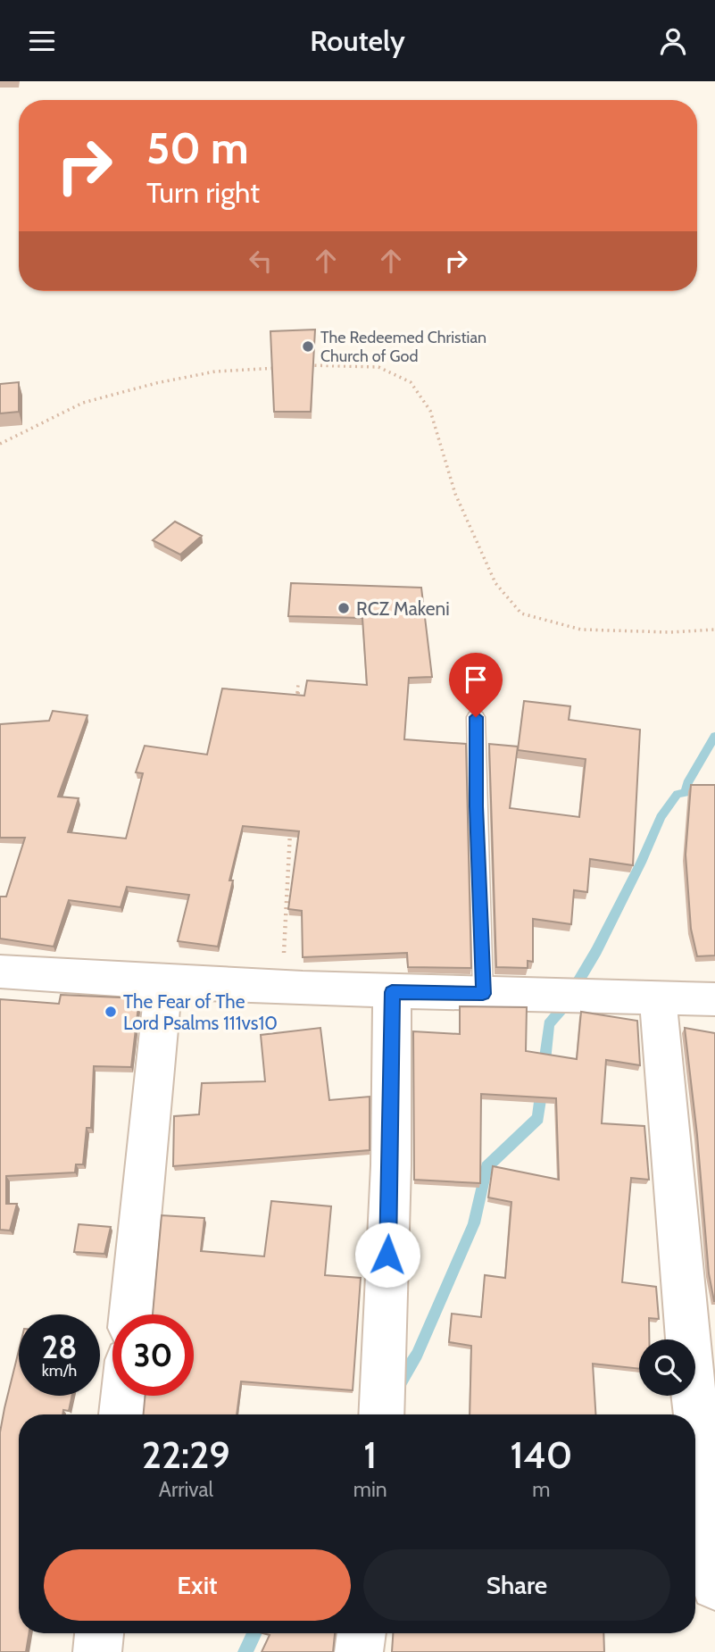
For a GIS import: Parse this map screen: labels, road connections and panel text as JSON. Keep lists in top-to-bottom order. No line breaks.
{"places":["The Redeemed Christian Church of God","RCZ Makeni","The Fear of The Lord Psalms 111vs10"],"page":{"header":"Routely","turn":["50 m","Turn right"],"speed":"28 km/h","limit":"30","eta":["22:29","Arrival","1","min","140","m"],"buttons":["Exit","Share"]}}
